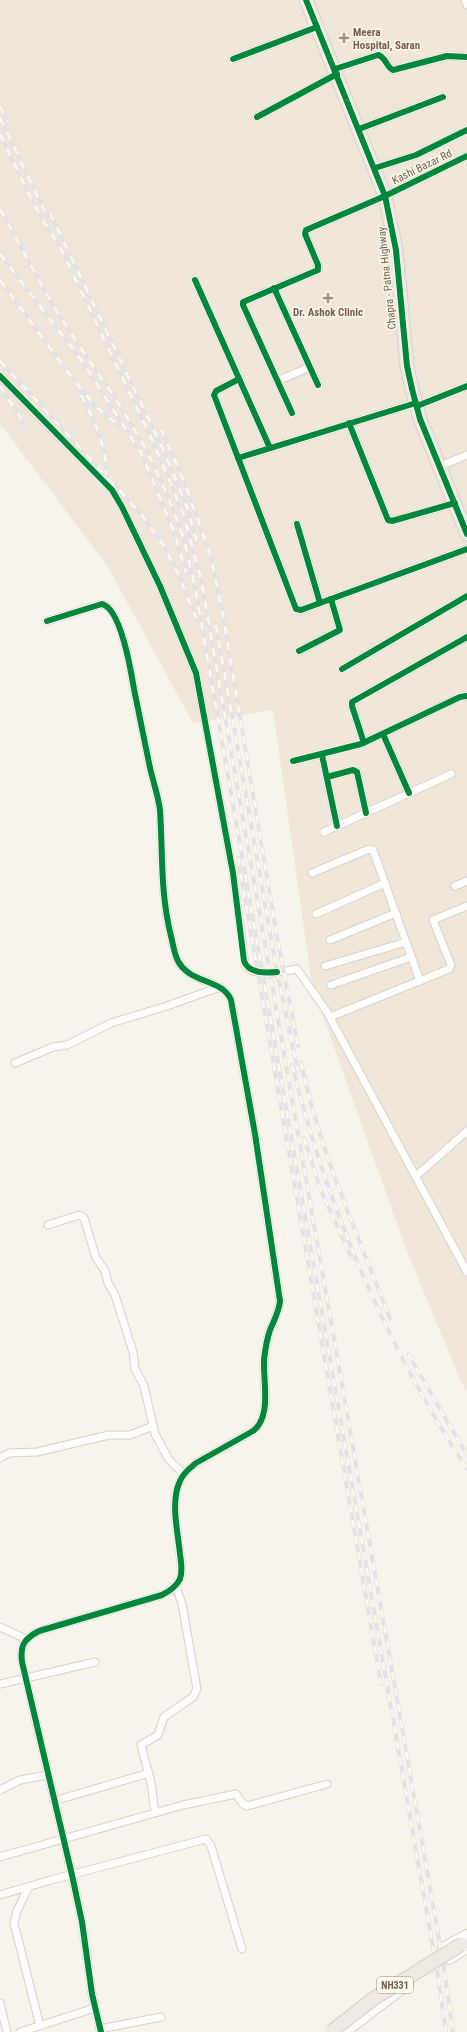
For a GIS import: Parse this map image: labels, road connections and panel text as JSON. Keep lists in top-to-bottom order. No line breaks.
{"streets":{"highway":["Chapra - Patna Highway","NH331"],"street":["Kashi Bazar Rd"]},"crossings":[["Kashi Bazar Rd","Chapra - Patna Highway"]],"places":{"health":["Meera Hospital, Saran","Dr. Ashok Clinic"]}}
